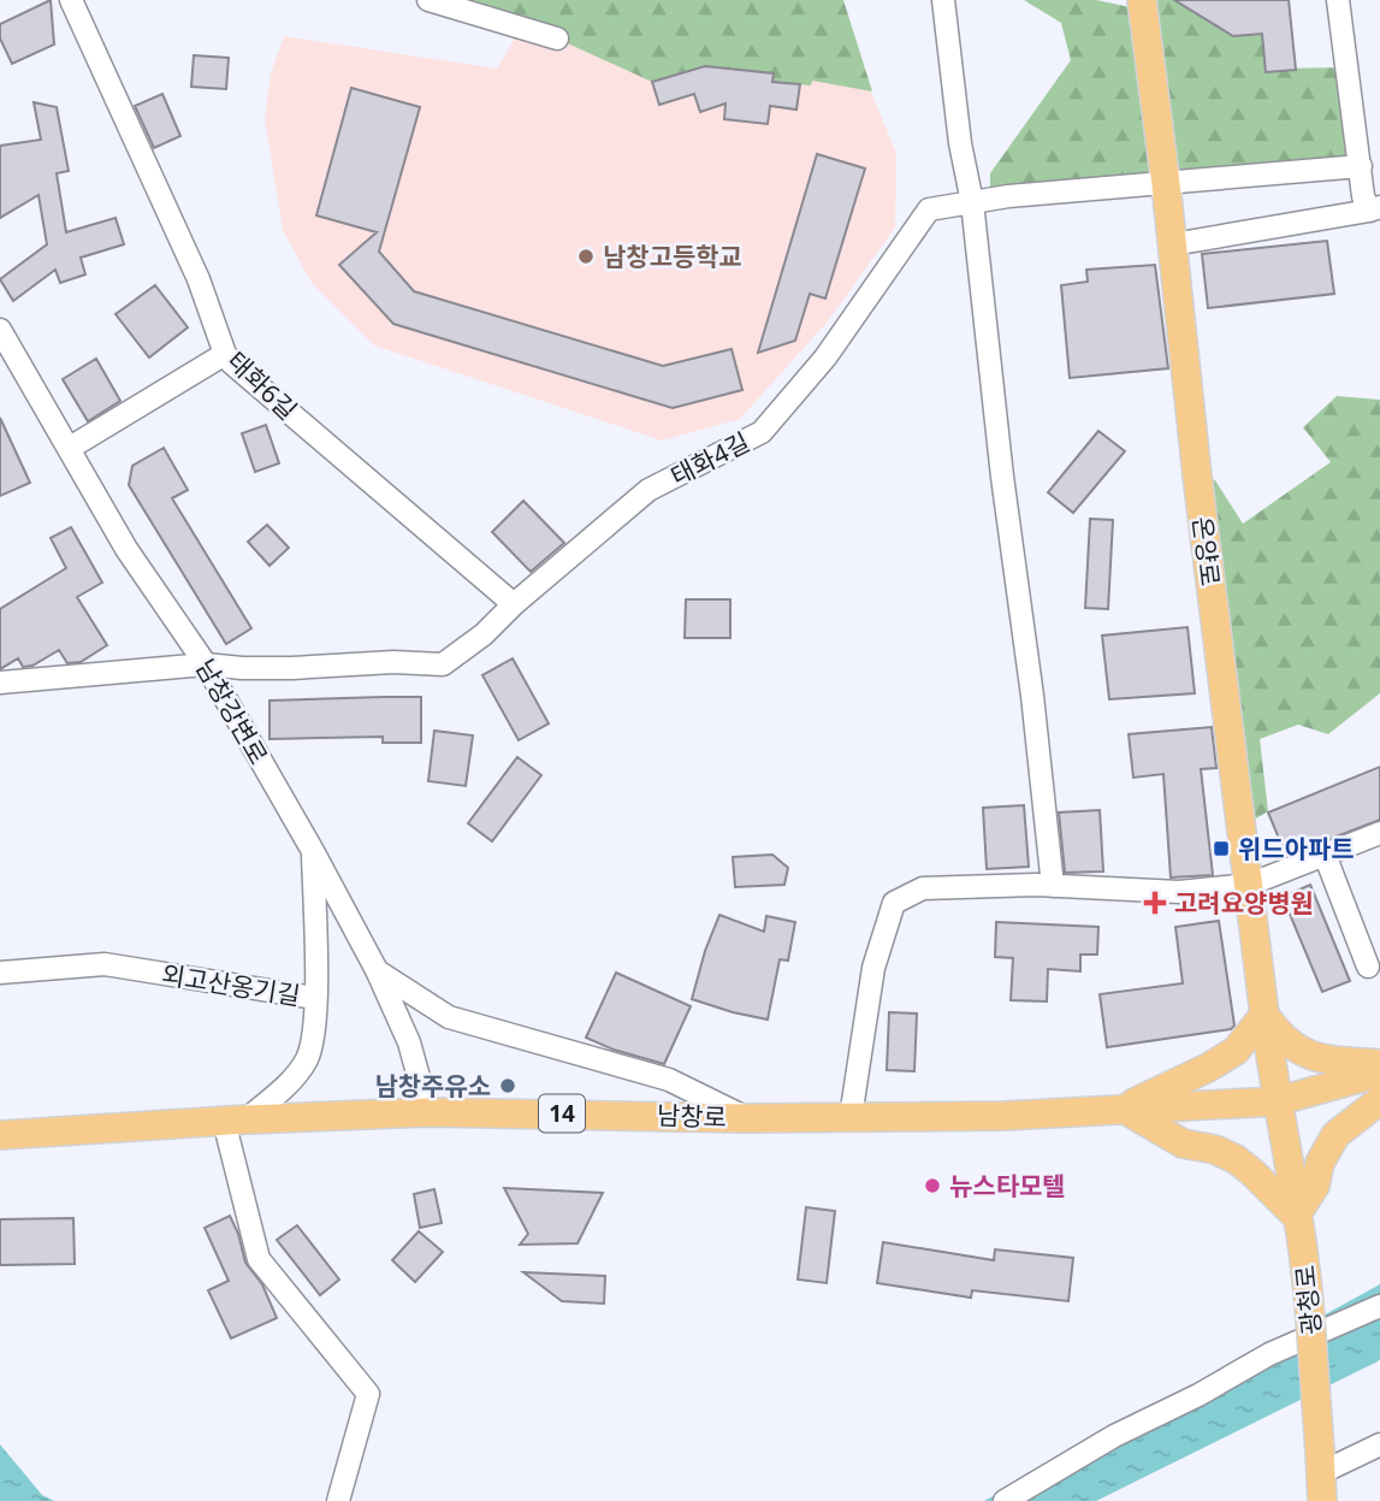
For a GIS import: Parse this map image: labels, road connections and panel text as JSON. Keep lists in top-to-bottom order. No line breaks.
{"streets":{"main road":["온양로","14","남창로","광청로"],"street":["태화6길","태화4길","남창강변로","외고산옹기길"]},"crossings":[["태화6길","태화4길"],["태화4길","온양로"],["태화4길","남창강변로"],["온양로","남창로"],["온양로","광청로"],["남창강변로","남창로"],["외고산옹기길","남창로"],["남창로","광청로"]],"places":{"other":["남창고등학교","남창주유소","뉴스타모텔"],"transit":["위드아파트"],"health":["고려요양병원"]}}
